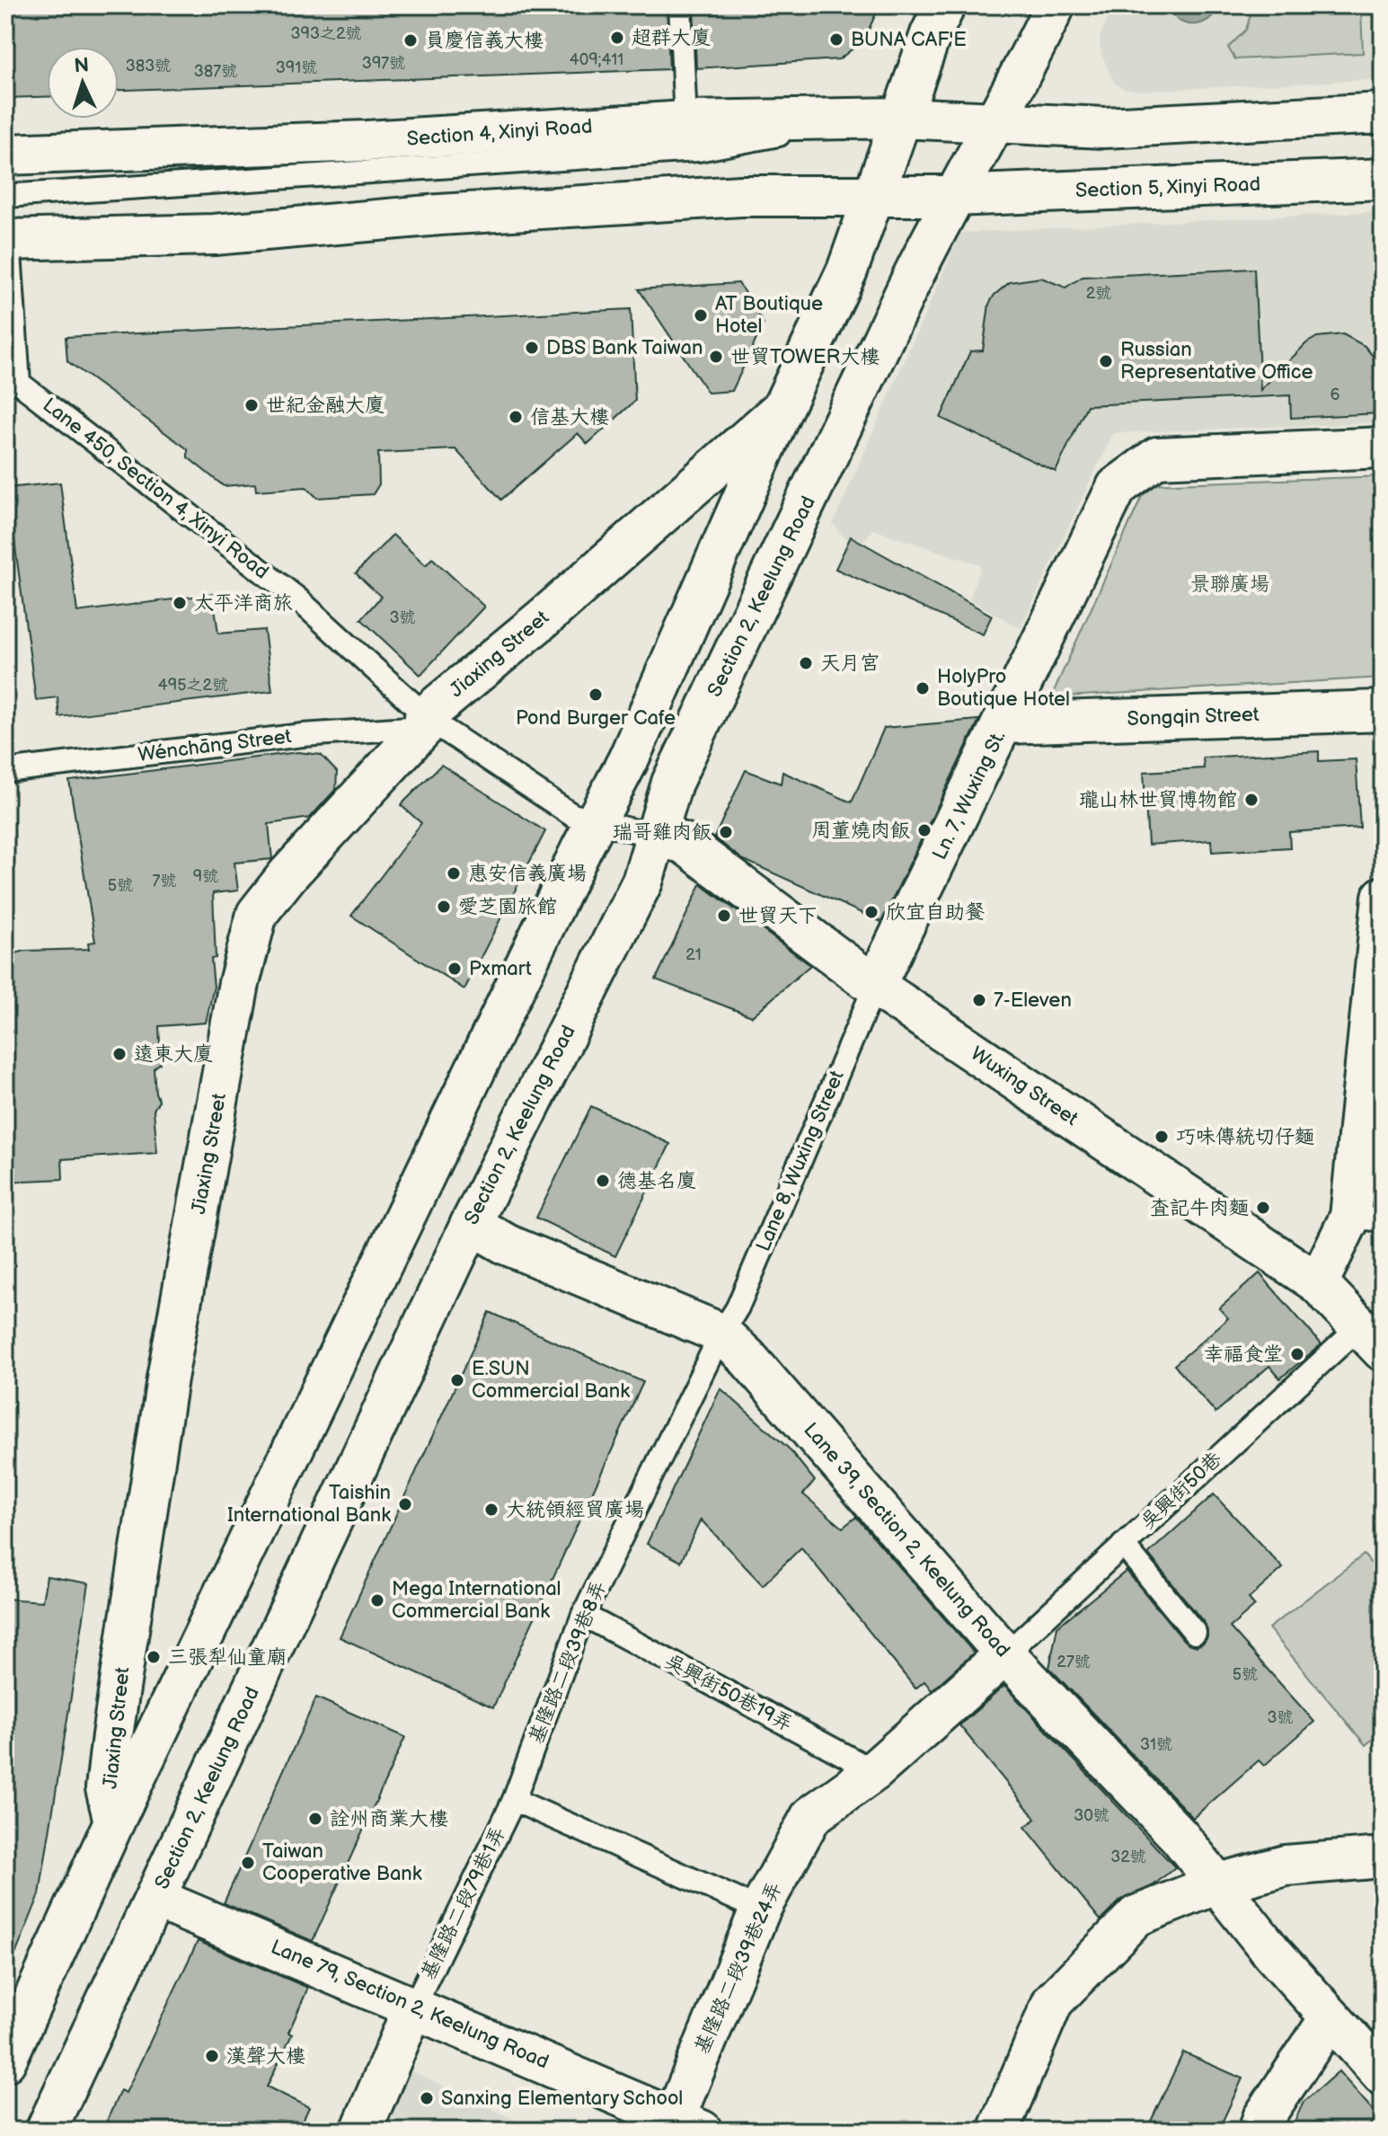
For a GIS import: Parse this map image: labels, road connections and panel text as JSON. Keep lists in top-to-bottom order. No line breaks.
{"streets":{"main road":["Section 4, Xinyi Road","Section 5, Xinyi Road","Section 2, Keelung Road","Jiaxing Street","Songqin Street","Ln. 7, Wuxing St.","Wuxing Street","Lane 39, Section 2, Keelung Road","基隆路二段39巷24弄","Lane 79, Section 2, Keelung Road"],"lane":["Lane 450, Section 4, Xinyi Road","Wénchāng Street","Lane 8, Wuxing Street","吳興街50巷","基隆路二段39巷8弄","吳興街50巷19弄","基隆路二段79巷1弄"]},"crossings":[["Section 4, Xinyi Road","Section 2, Keelung Road"],["Section 5, Xinyi Road","Section 2, Keelung Road"],["Lane 450, Section 4, Xinyi Road","Section 2, Keelung Road"],["Lane 450, Section 4, Xinyi Road","Jiaxing Street"],["Lane 450, Section 4, Xinyi Road","Wénchāng Street"],["Lane 450, Section 4, Xinyi Road","Wuxing Street"],["Section 2, Keelung Road","Wuxing Street"],["Section 2, Keelung Road","Lane 39, Section 2, Keelung Road"],["Section 2, Keelung Road","Lane 79, Section 2, Keelung Road"],["Jiaxing Street","Wénchāng Street"],["Songqin Street","Ln. 7, Wuxing St."],["Ln. 7, Wuxing St.","Wuxing Street"],["Ln. 7, Wuxing St.","Lane 8, Wuxing Street"],["Wuxing Street","Lane 8, Wuxing Street"],["Wuxing Street","吳興街50巷"],["Lane 8, Wuxing Street","Lane 39, Section 2, Keelung Road"],["Lane 8, Wuxing Street","基隆路二段39巷8弄"],["吳興街50巷","Lane 39, Section 2, Keelung Road"],["吳興街50巷","基隆路二段39巷24弄"],["Lane 39, Section 2, Keelung Road","基隆路二段39巷8弄"],["Lane 39, Section 2, Keelung Road","基隆路二段39巷24弄"],["基隆路二段39巷8弄","吳興街50巷19弄"],["基隆路二段39巷8弄","基隆路二段79巷1弄"],["吳興街50巷19弄","基隆路二段39巷24弄"],["基隆路二段79巷1弄","Lane 79, Section 2, Keelung Road"],["基隆路二段39巷24弄","Lane 79, Section 2, Keelung Road"]],"parks":["景聯廣場"],"places":["超群大廈","BUNA CAF'E","員慶信義大樓","AT Boutique Hotel","DBS Bank Taiwan","世貿TOWER大樓","Russian Representative Office","世紀金融大廈","信基大樓","太平洋商旅","天月宮","HolyPro Boutique Hotel","Pond Burger Cafe","瓏山林世貿博物館","周董燒肉飯","瑞哥雞肉飯","惠安信義廣場","愛芝園旅館","欣宜自助餐","世貿天下","Pxmart","7-Eleven","遠東大廈","巧味傳統切仔麵","德基名廈","查記牛肉麵","幸福食堂","E.SUN Commercial Bank","Taishin International Bank","大統領經貿廣場","Mega International Commercial Bank","三張犁仙童廟","詮州商業大樓","Taiwan Cooperative Bank","漢聲大樓","Sanxing Elementary School"],"house_numbers":["393之2號","409;411","397號","383號","391號","387號","2號","6","3號","495之2號","9號","7號","5號","21","27號","5號","3號","31號","30號","32號"],"north":"top"}
